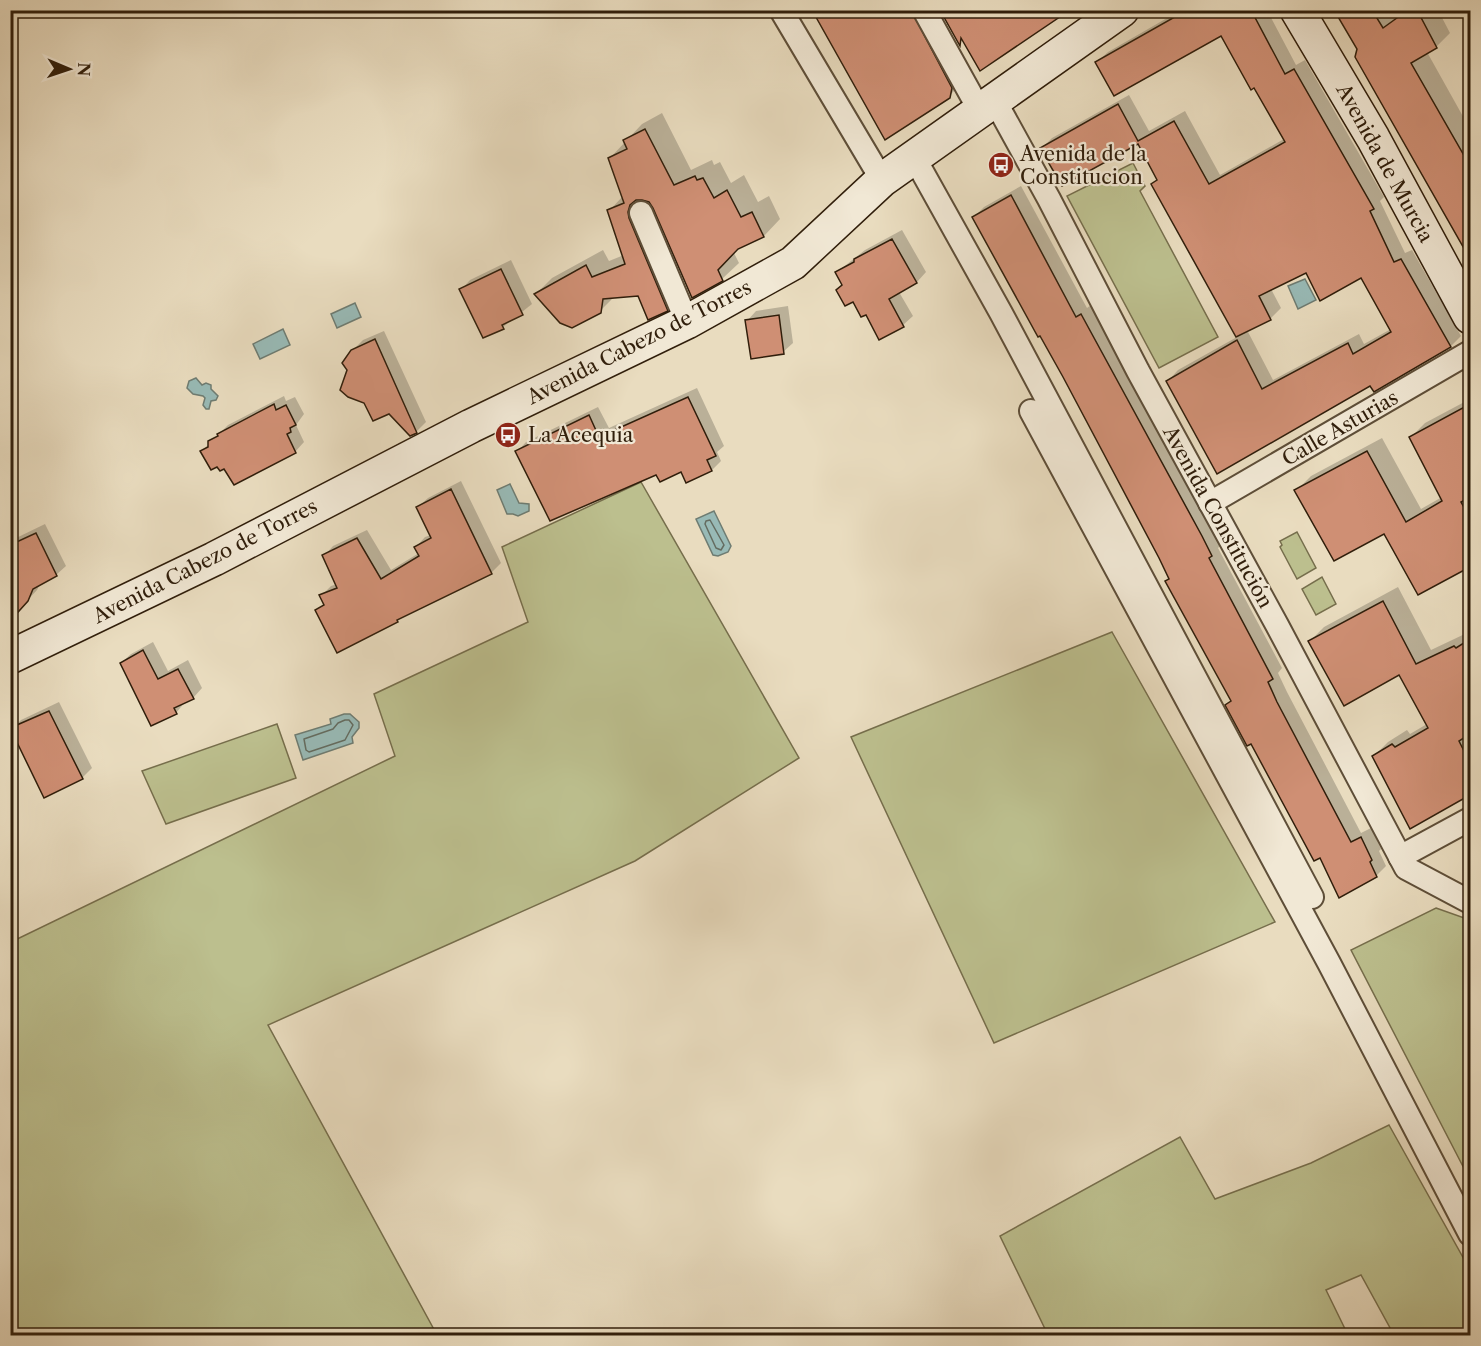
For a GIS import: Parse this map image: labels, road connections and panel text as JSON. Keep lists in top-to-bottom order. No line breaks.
{"streets":{"street":["Avenida de Murcia","Avenida Cabezo de Torres","Calle Asturias","Avenida Constitución"]},"crossings":[["Avenida Cabezo de Torres","Avenida Constitución"],["Calle Asturias","Avenida Constitución"]],"places":{"bus stop":["Avenida de la Constitucion","La Acequia"]},"north":"right"}
